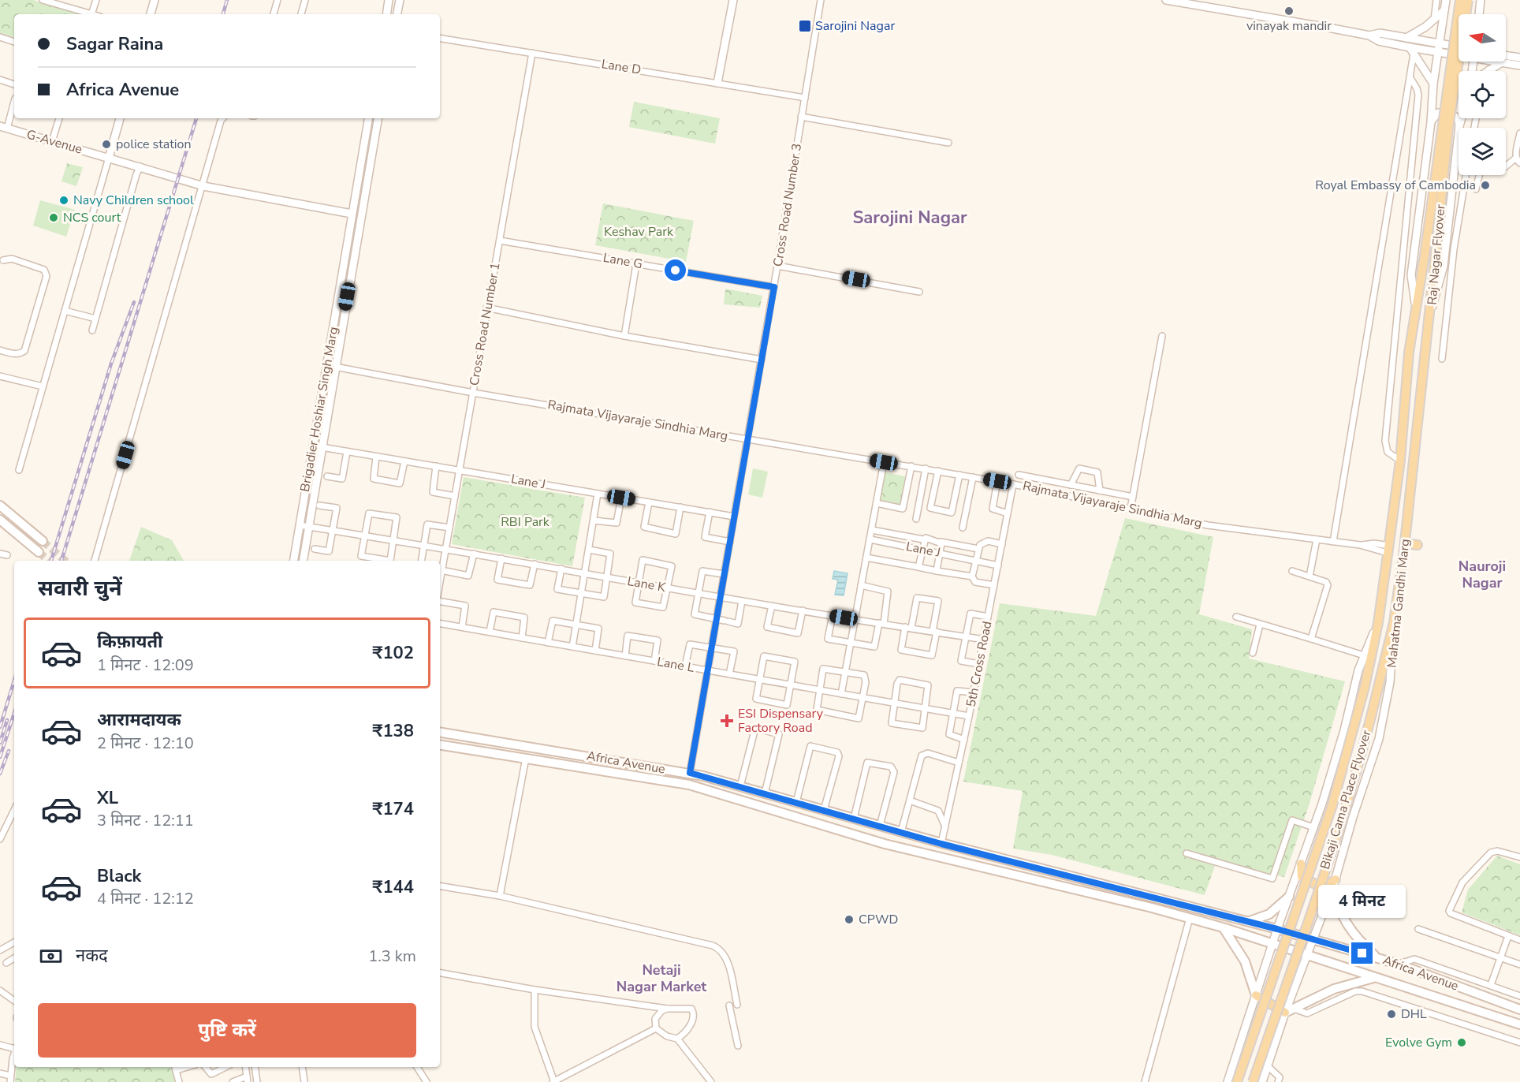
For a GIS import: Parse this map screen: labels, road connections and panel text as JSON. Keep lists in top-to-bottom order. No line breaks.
{"streets":{"main road":["Raj Nagar Flyover","Mahatma Gandhi Marg","Africa Avenue","Bikaji Cama Place Flyover"],"street":["Lane D","G-Avenue","Cross Road Number 3","Lane G","Cross Road Number 1","Brigadier Hoshiar Singh Marg","Rajmata Vijayaraje Sindhia Marg","Lane J","Lane K","5th Cross Road","Lane L"]},"crossings":[["Lane D","Cross Road Number 3"],["Lane D","Cross Road Number 1"],["G-Avenue","Brigadier Hoshiar Singh Marg"],["Cross Road Number 3","Lane G"],["Cross Road Number 3","Rajmata Vijayaraje Sindhia Marg"],["Cross Road Number 3","Lane J"],["Cross Road Number 3","Lane K"],["Cross Road Number 3","Lane L"],["Cross Road Number 3","Africa Avenue"],["Raj Nagar Flyover","Mahatma Gandhi Marg"],["Lane G","Cross Road Number 1"],["Cross Road Number 1","Rajmata Vijayaraje Sindhia Marg"],["Cross Road Number 1","Lane J"],["Cross Road Number 1","Lane K"],["Brigadier Hoshiar Singh Marg","Rajmata Vijayaraje Sindhia Marg"],["Brigadier Hoshiar Singh Marg","Lane J"],["Brigadier Hoshiar Singh Marg","Lane K"],["Rajmata Vijayaraje Sindhia Marg","Mahatma Gandhi Marg"],["Rajmata Vijayaraje Sindhia Marg","5th Cross Road"],["Lane J","5th Cross Road"],["Lane K","5th Cross Road"],["Mahatma Gandhi Marg","Africa Avenue"],["Mahatma Gandhi Marg","Bikaji Cama Place Flyover"],["5th Cross Road","Lane L"],["5th Cross Road","Africa Avenue"]],"districts":["Sarojini Nagar","Nauroji Nagar","Netaji Nagar Market"],"parks":["Keshav Park","RBI Park"],"places":{"other":["vinayak mandir","police station","Royal Embassy of Cambodia","Navy Children school","NCS court","CPWD","DHL","Evolve Gym"],"transit":["Sarojini Nagar"],"health":["ESI Dispensary Factory Road"]},"north":"left","page":{"banner":["Sagar Raina","Africa Avenue"],"heading":"सवारी चुनें","list":[{"name":"किफ़ायती","note":"1 मिनट · 12:09","value":"₹102"},{"name":"आरामदायक","note":"2 मिनट · 12:10","value":"₹138"},{"name":"XL","note":"3 मिनट · 12:11","value":"₹174"},{"name":"Black","note":"4 मिनट · 12:12","value":"₹144"}],"bubble":"4 मिनट","pay":["नकद","1.3 km"],"buttons":"पुष्टि करें"}}
